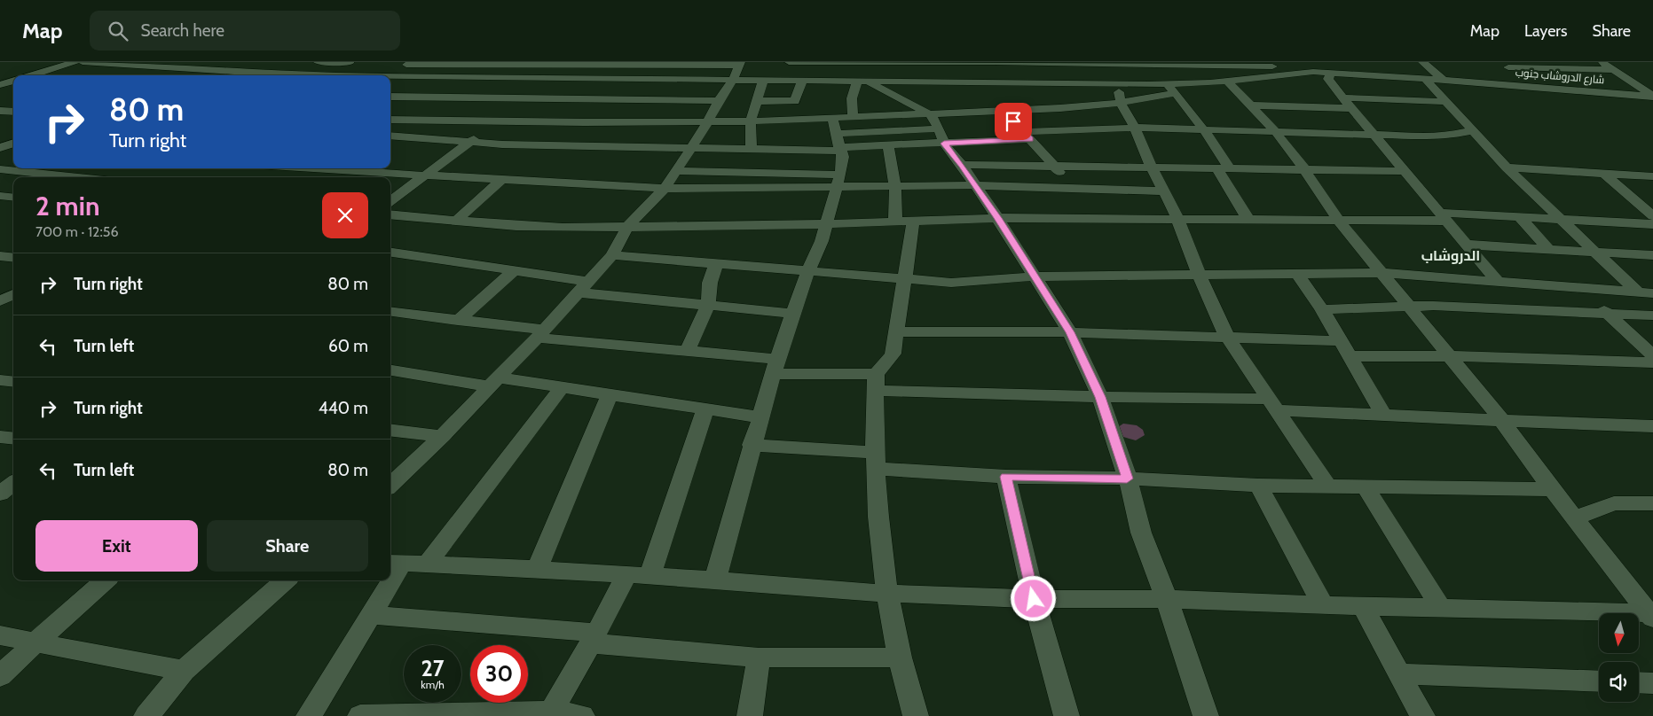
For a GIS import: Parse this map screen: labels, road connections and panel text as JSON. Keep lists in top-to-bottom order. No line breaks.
{"streets":{"street":["شارع الدروشاب جنوب"]},"districts":["الدروشاب"],"north":"bottom","page":{"header":"Map","search":"Search here","nav":["Map","Layers","Share"],"turn":["80 m","Turn right"],"heading":["2 min","700 m · 12:56"],"list":[{"name":"Turn right","value":"80 m"},{"name":"Turn left","value":"60 m"},{"name":"Turn right","value":"440 m"},{"name":"Turn left","value":"80 m"}],"buttons":["Exit","Share"],"speed":"27 km/h","limit":"30"}}
